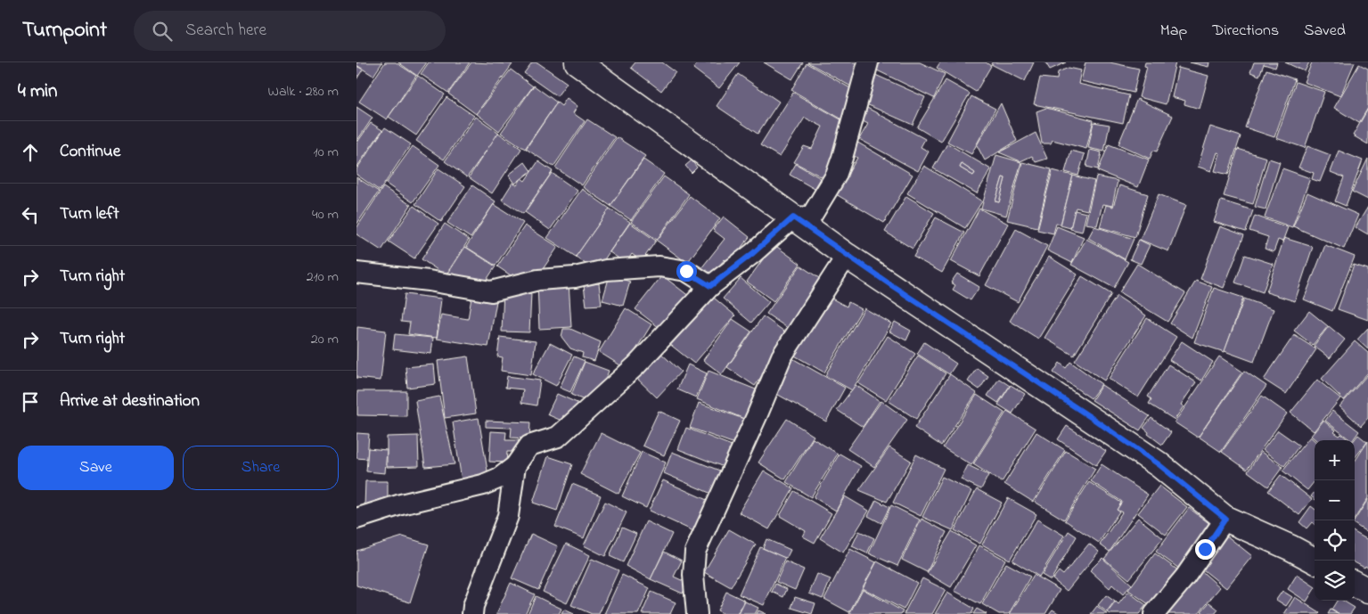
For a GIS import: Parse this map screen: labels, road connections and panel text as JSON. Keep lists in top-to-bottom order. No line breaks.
{"page":{"header":"Turnpoint","search":"Search here","nav":["Map","Directions","Saved"],"heading":["4 min","Walk · 280 m"],"list":[["Continue","10 m"],["Turn left","40 m"],["Turn right","210 m"],["Turn right","20 m"],"Arrive at destination"],"buttons":["Save","Share"],"map_buttons":["+","−"]}}
